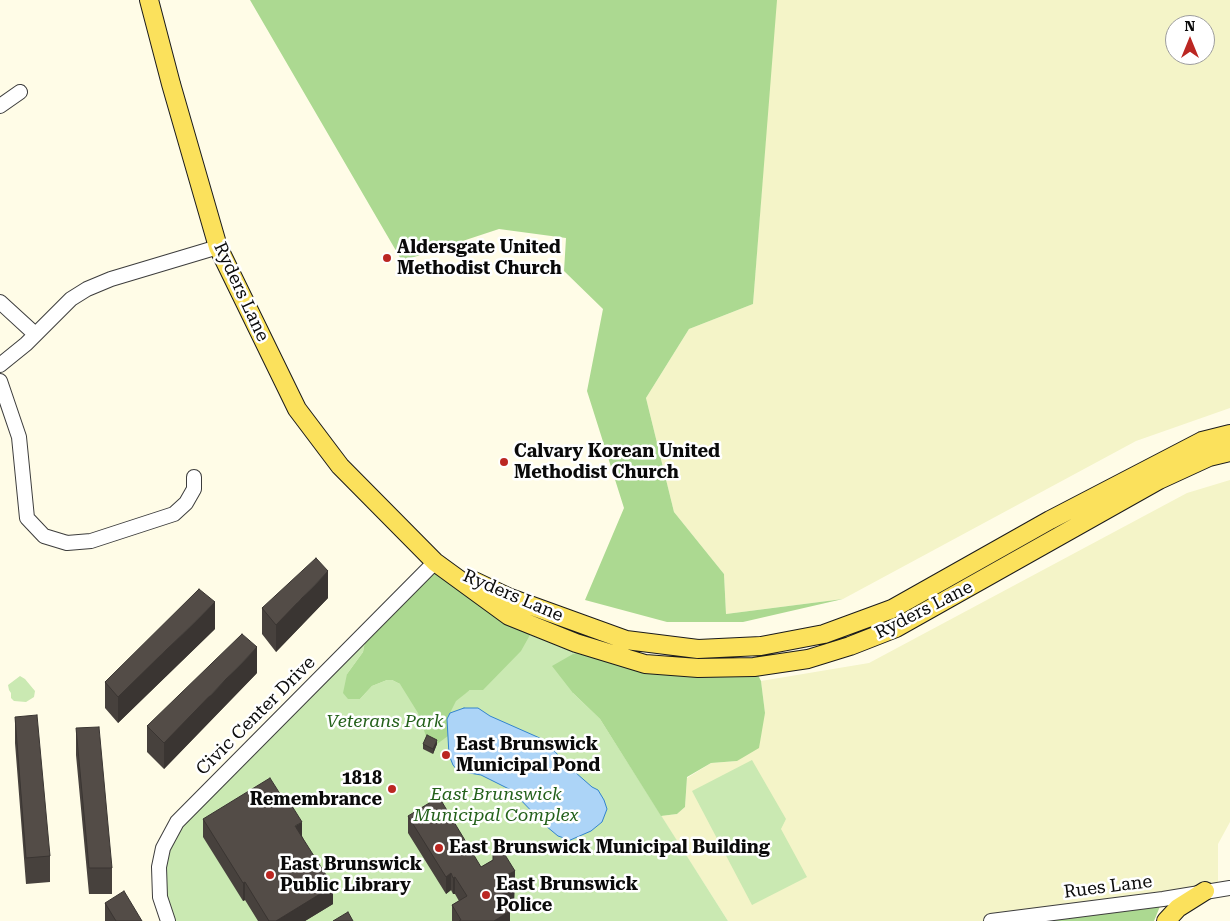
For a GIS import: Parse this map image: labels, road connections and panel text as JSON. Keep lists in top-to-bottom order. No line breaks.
{"streets":{"main road":["Ryders Lane"],"street":["Civic Center Drive","Rues Lane"]},"crossings":[["Ryders Lane","Civic Center Drive"]],"parks":["Veterans Park","East Brunswick Municipal Complex"],"places":["Aldersgate United Methodist Church","Calvary Korean United Methodist Church","East Brunswick Municipal Pond","1818 Remembrance","East Brunswick Municipal Building","East Brunswick Public Library","East Brunswick Police"],"north":"top"}
